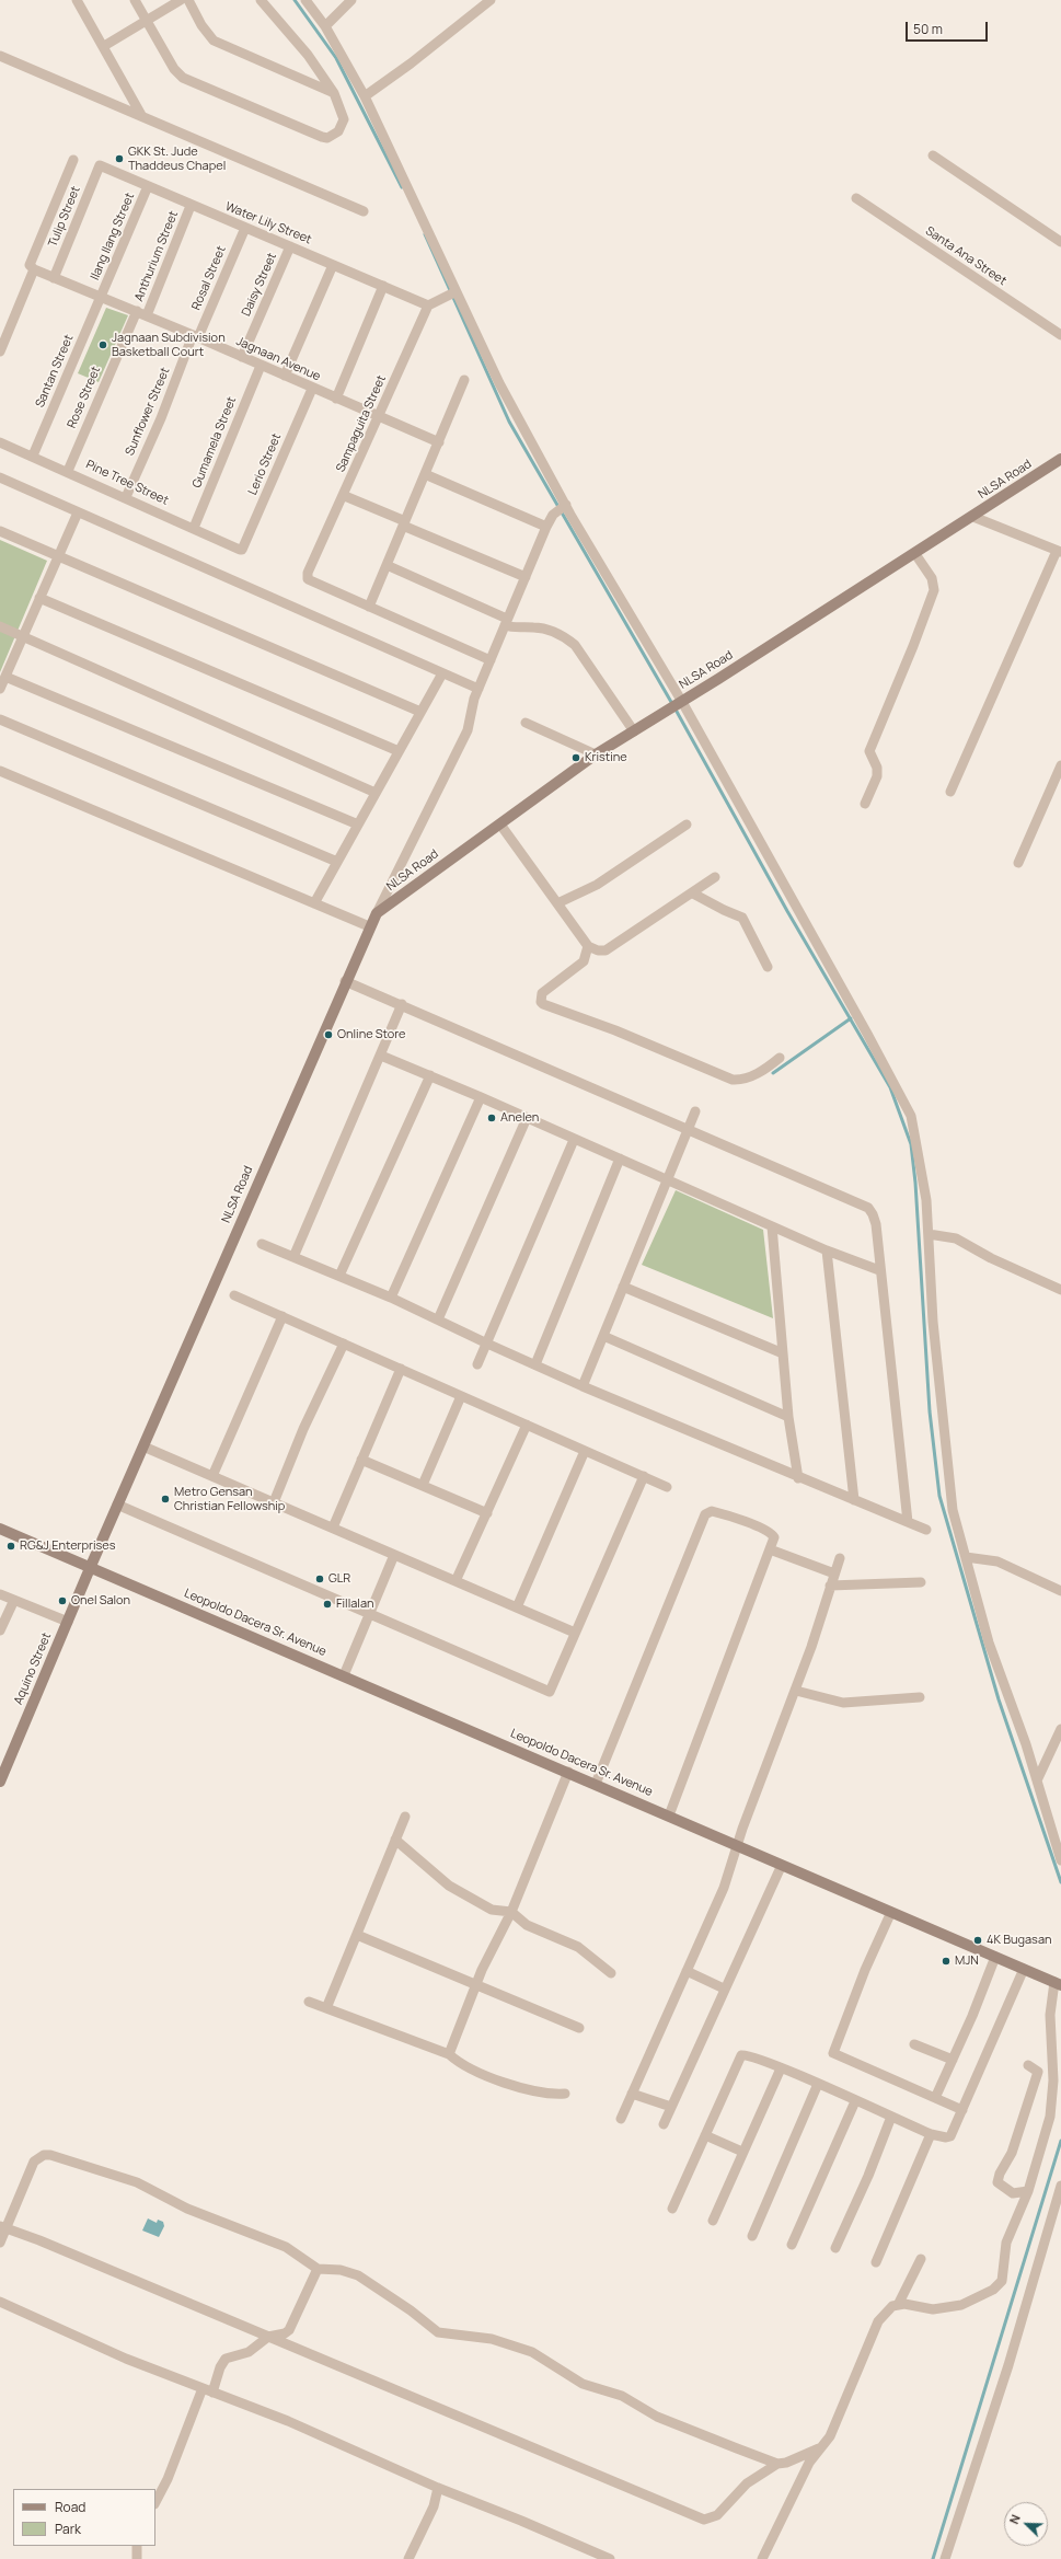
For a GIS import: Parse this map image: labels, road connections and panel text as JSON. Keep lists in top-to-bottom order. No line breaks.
{"streets":{"main road":["NLSA Road","Leopoldo Dacera Sr. Avenue","Aquino Street"],"street":["Tulip Street","Water Lily Street","Ilang Ilang Street","Anthurium Street","Santa Ana Street","Rosal Street","Daisy Street","Jagnaan Avenue","Santan Street","Rose Street","Sunflower Street","Sampaguita Street","Gumamela Street","Lerio Street","Pine Tree Street"]},"crossings":[["Tulip Street","Water Lily Street"],["Tulip Street","Jagnaan Avenue"],["Water Lily Street","Ilang Ilang Street"],["Water Lily Street","Anthurium Street"],["Water Lily Street","Rosal Street"],["Water Lily Street","Daisy Street"],["Water Lily Street","Sampaguita Street"],["Ilang Ilang Street","Jagnaan Avenue"],["Ilang Ilang Street","Santan Street"],["Anthurium Street","Jagnaan Avenue"],["Rosal Street","Jagnaan Avenue"],["Rosal Street","Sunflower Street"],["Daisy Street","Jagnaan Avenue"],["Jagnaan Avenue","Santan Street"],["Jagnaan Avenue","Rose Street"],["Jagnaan Avenue","Sunflower Street"],["Jagnaan Avenue","Sampaguita Street"],["Jagnaan Avenue","Gumamela Street"],["Jagnaan Avenue","Lerio Street"],["Santan Street","Pine Tree Street"],["Rose Street","Pine Tree Street"],["Sunflower Street","Pine Tree Street"],["Gumamela Street","Pine Tree Street"],["Lerio Street","Pine Tree Street"],["NLSA Road","Leopoldo Dacera Sr. Avenue"],["NLSA Road","Aquino Street"],["Leopoldo Dacera Sr. Avenue","Aquino Street"]],"places":["GKK St. Jude Thaddeus Chapel","Jagnaan Subdivision Basketball Court","Kristine","Online Store","Anelen","Metro Gensan Christian Fellowship","RG&J Enterprises","GLR","Onel Salon","Fillalan","4K Bugasan","MJN"],"legend":["Road","Park"],"scale_bar":"50 m","north":"top left"}
